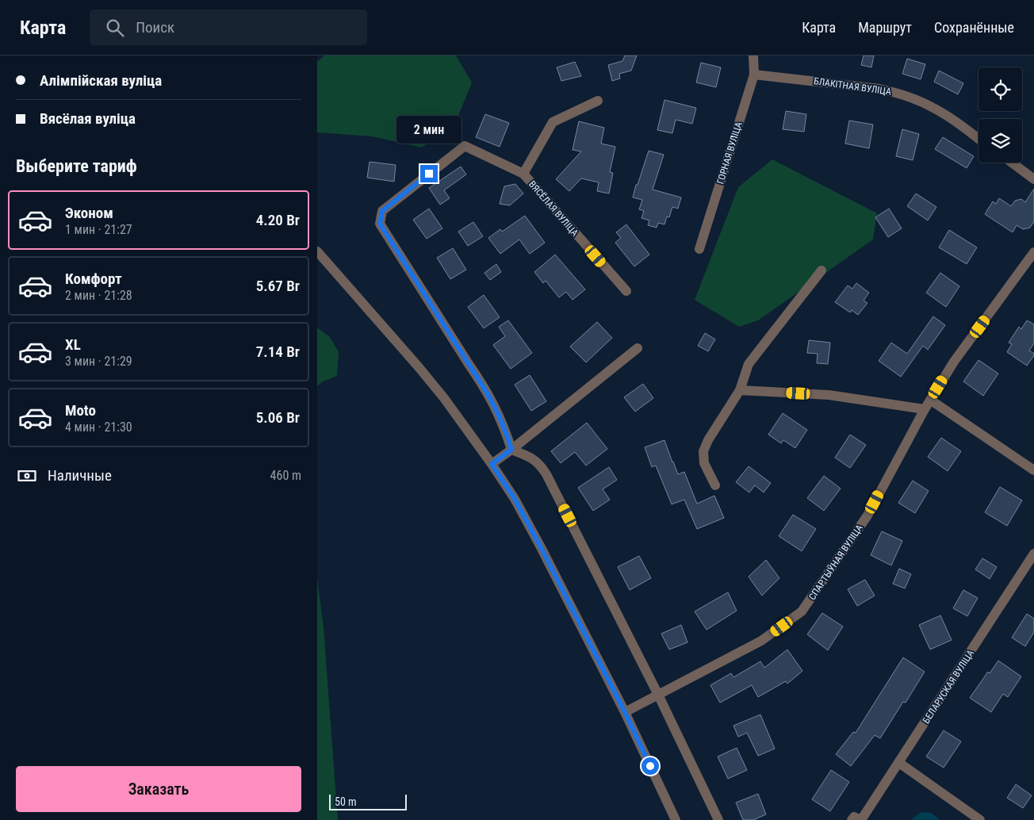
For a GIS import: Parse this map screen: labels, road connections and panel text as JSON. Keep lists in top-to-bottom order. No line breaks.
{"streets":{"street":["БЛАКІТНАЯ ВУЛІЦА","ГОРНАЯ ВУЛІЦА","ВЯСЁЛАЯ ВУЛІЦА","СПАРТЫЎНАЯ ВУЛІЦА","БЕЛАРУСКАЯ ВУЛІЦА"]},"crossings":[["БЛАКІТНАЯ ВУЛІЦА","ГОРНАЯ ВУЛІЦА"]],"scale_bar":"50 m","page":{"header":"Карта","search":"Поиск","nav":["Карта","Маршрут","Сохранённые"],"banner":["Алімпійская вуліца","Вясёлая вуліца"],"bubble":"2 мин","heading":"Выберите тариф","list":[{"name":"Эконом","note":"1 мин · 21:27","value":"4.20 Br"},{"name":"Комфорт","note":"2 мин · 21:28","value":"5.67 Br"},{"name":"XL","note":"3 мин · 21:29","value":"7.14 Br"},{"name":"Moto","note":"4 мин · 21:30","value":"5.06 Br"}],"pay":["Наличные","460 m"],"buttons":"Заказать","scale":"50 m"}}
